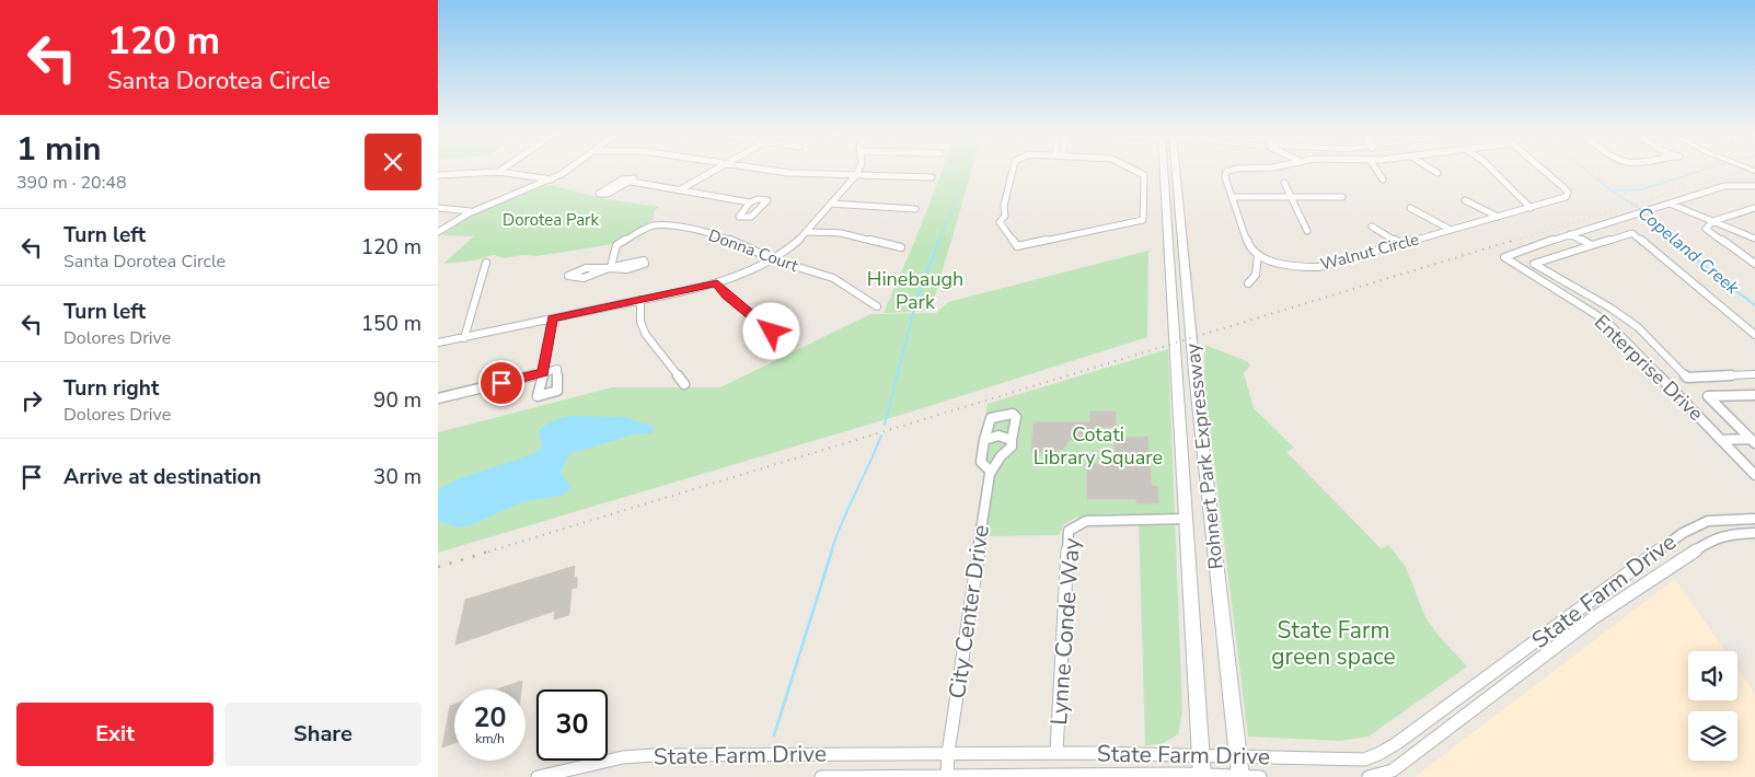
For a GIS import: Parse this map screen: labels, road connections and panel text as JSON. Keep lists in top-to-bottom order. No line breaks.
{"streets":{"main road":["Rohnert Park Expressway"],"street":["Donna Court","Walnut Circle","Enterprise Drive","State Farm Drive","City Center Drive","Lynne Conde Way"]},"crossings":[["Rohnert Park Expressway","State Farm Drive"],["Rohnert Park Expressway","Lynne Conde Way"],["State Farm Drive","City Center Drive"],["State Farm Drive","Lynne Conde Way"]],"water":["Copeland Creek"],"parks":["Dorotea Park","Hinebaugh Park","Cotati Library Square","State Farm green space"],"page":{"turn":["120 m","Santa Dorotea Circle"],"heading":["1 min","390 m · 20:48"],"list":[{"name":"Turn left","note":"Santa Dorotea Circle","value":"120 m"},{"name":"Turn left","note":"Dolores Drive","value":"150 m"},{"name":"Turn right","note":"Dolores Drive","value":"90 m"},{"name":"Arrive at destination","value":"30 m"}],"speed":"20 km/h","limit":"30","buttons":["Exit","Share"]}}
